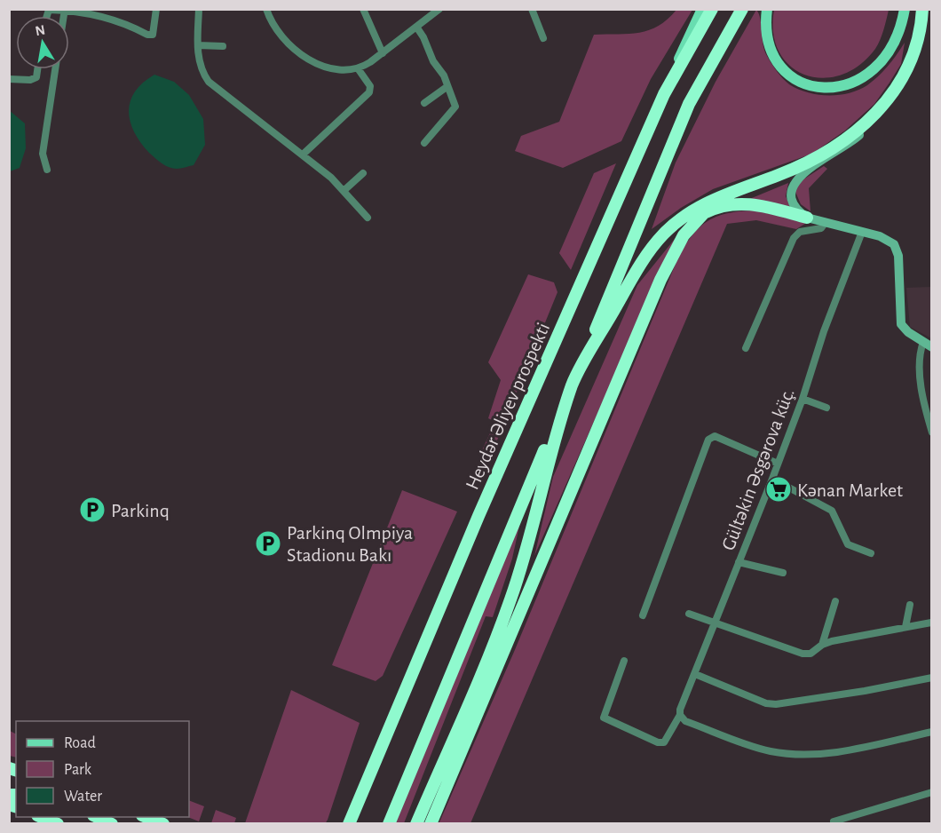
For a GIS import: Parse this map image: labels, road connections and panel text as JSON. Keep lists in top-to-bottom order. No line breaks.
{"streets":{"highway":["Heydər Əliyev prospekti"],"street":["Gültəkin Əsgərova küç."]},"places":{"supermarket":["Kənan Market"],"parking":["Parkinq","Parkinq Olmpiya Stadionu Bakı"]},"legend":["Road","Park","Water"],"north":"top"}
